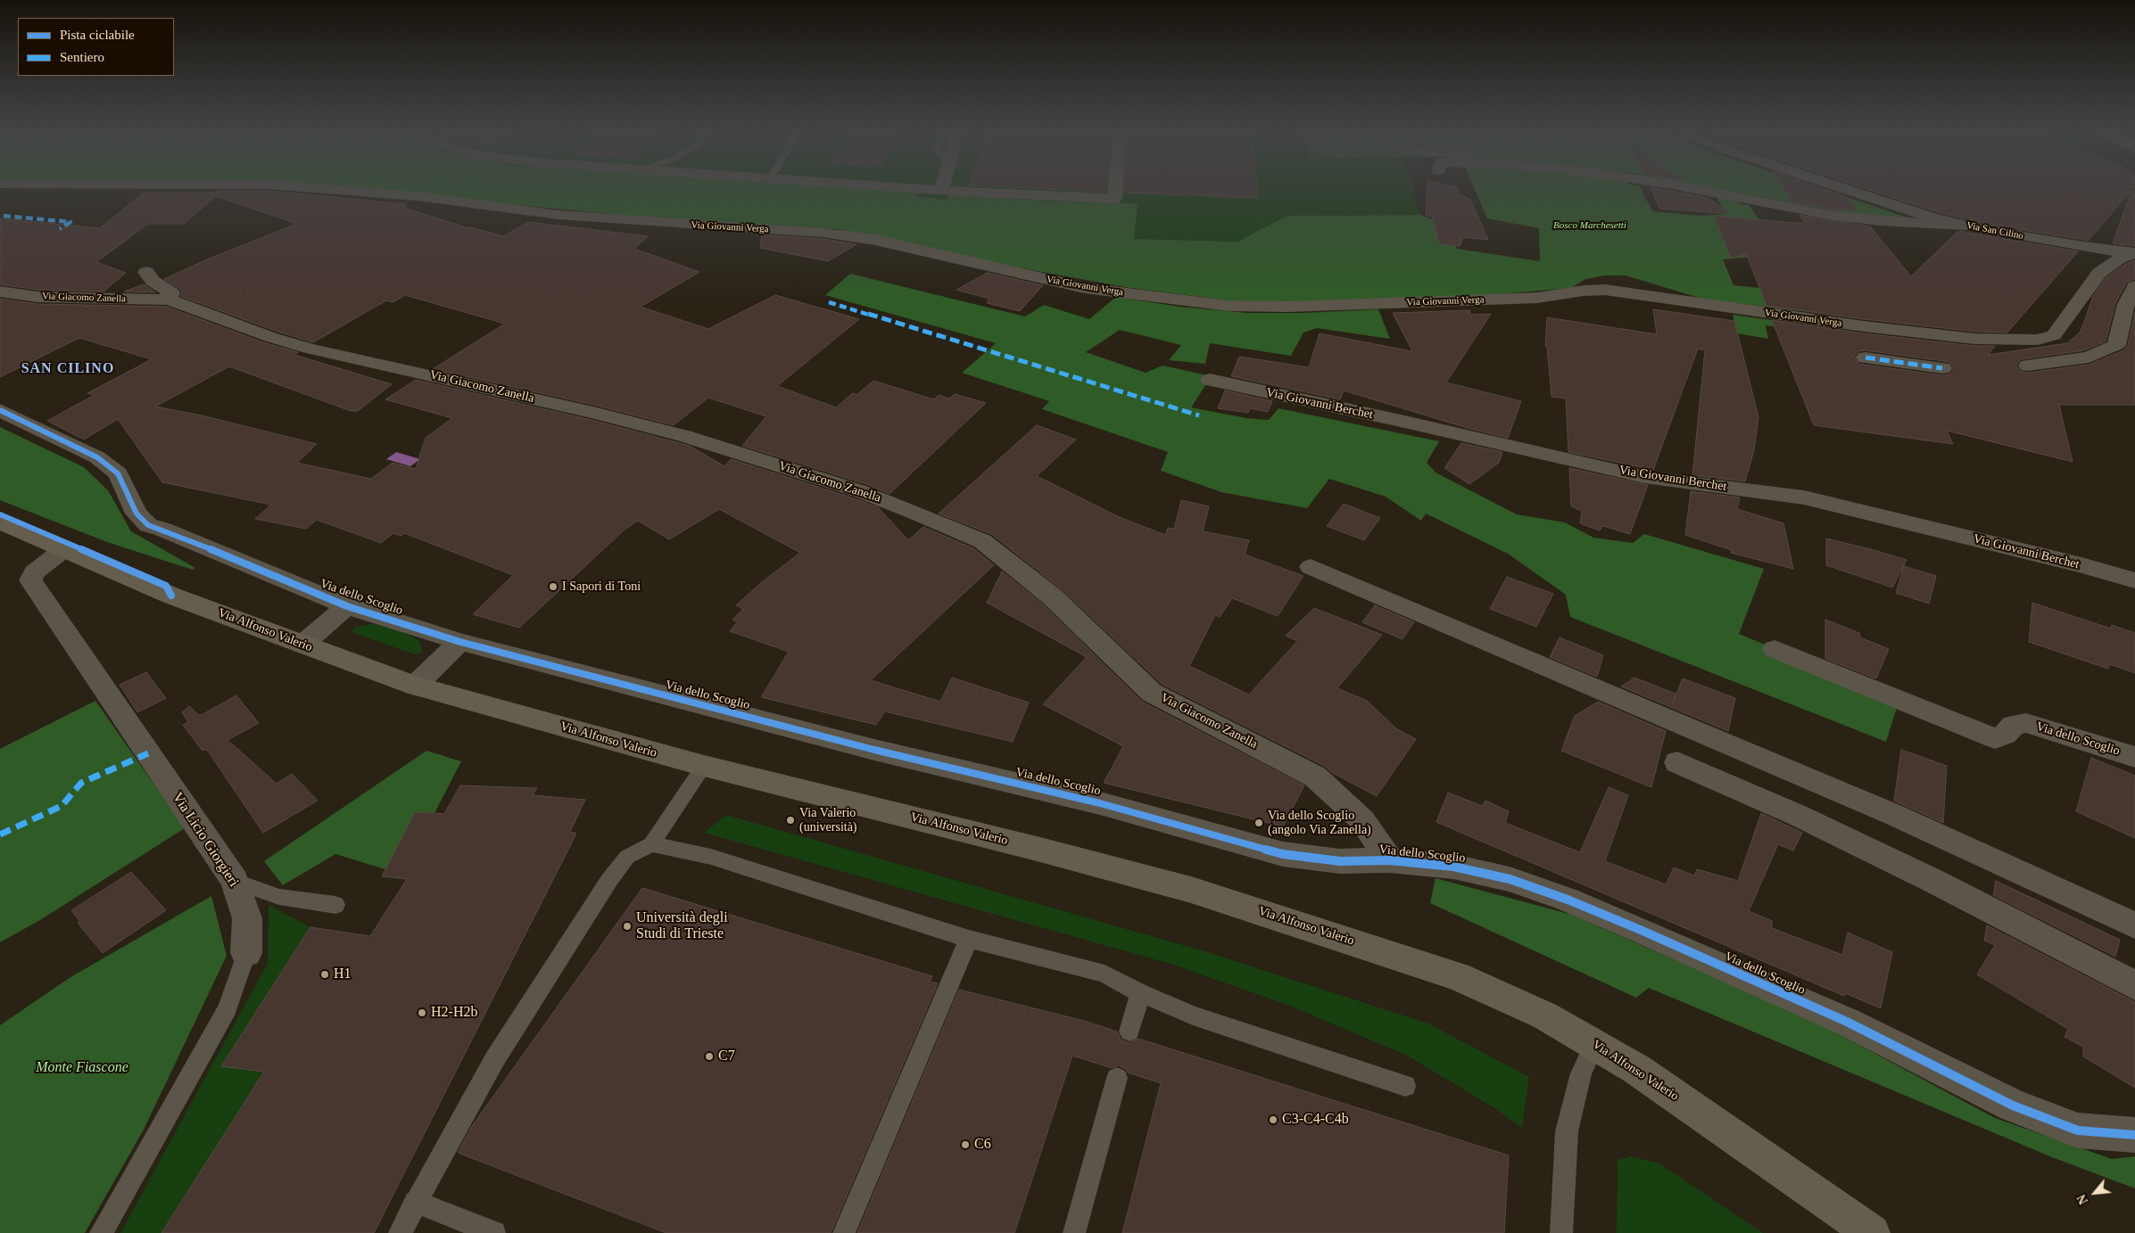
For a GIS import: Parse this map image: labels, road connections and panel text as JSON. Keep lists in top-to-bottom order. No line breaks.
{"streets":{"main road":["Via Alfonso Valerio"],"street":["Via Giovanni Verga","Via San Cilino","Via Giacomo Zanella","Via Giovanni Berchet","Via dello Scoglio","Via Licio Giorgieri"]},"crossings":[["Via Giovanni Verga","Via San Cilino"],["Via Giacomo Zanella","Via dello Scoglio"],["Via Alfonso Valerio","Via Licio Giorgieri"]],"districts":["SAN CILINO"],"parks":["Bosco Marchesetti","Monte Fiascone"],"places":["I Sapori di Toni","Via Valerio (università)","Via dello Scoglio (angolo Via Zanella)","Università degli Studi di Trieste","H1","H2-H2b","C7","C3-C4-C4b","C6"],"legend":["Pista ciclabile","Sentiero"],"north":"bottom left"}
